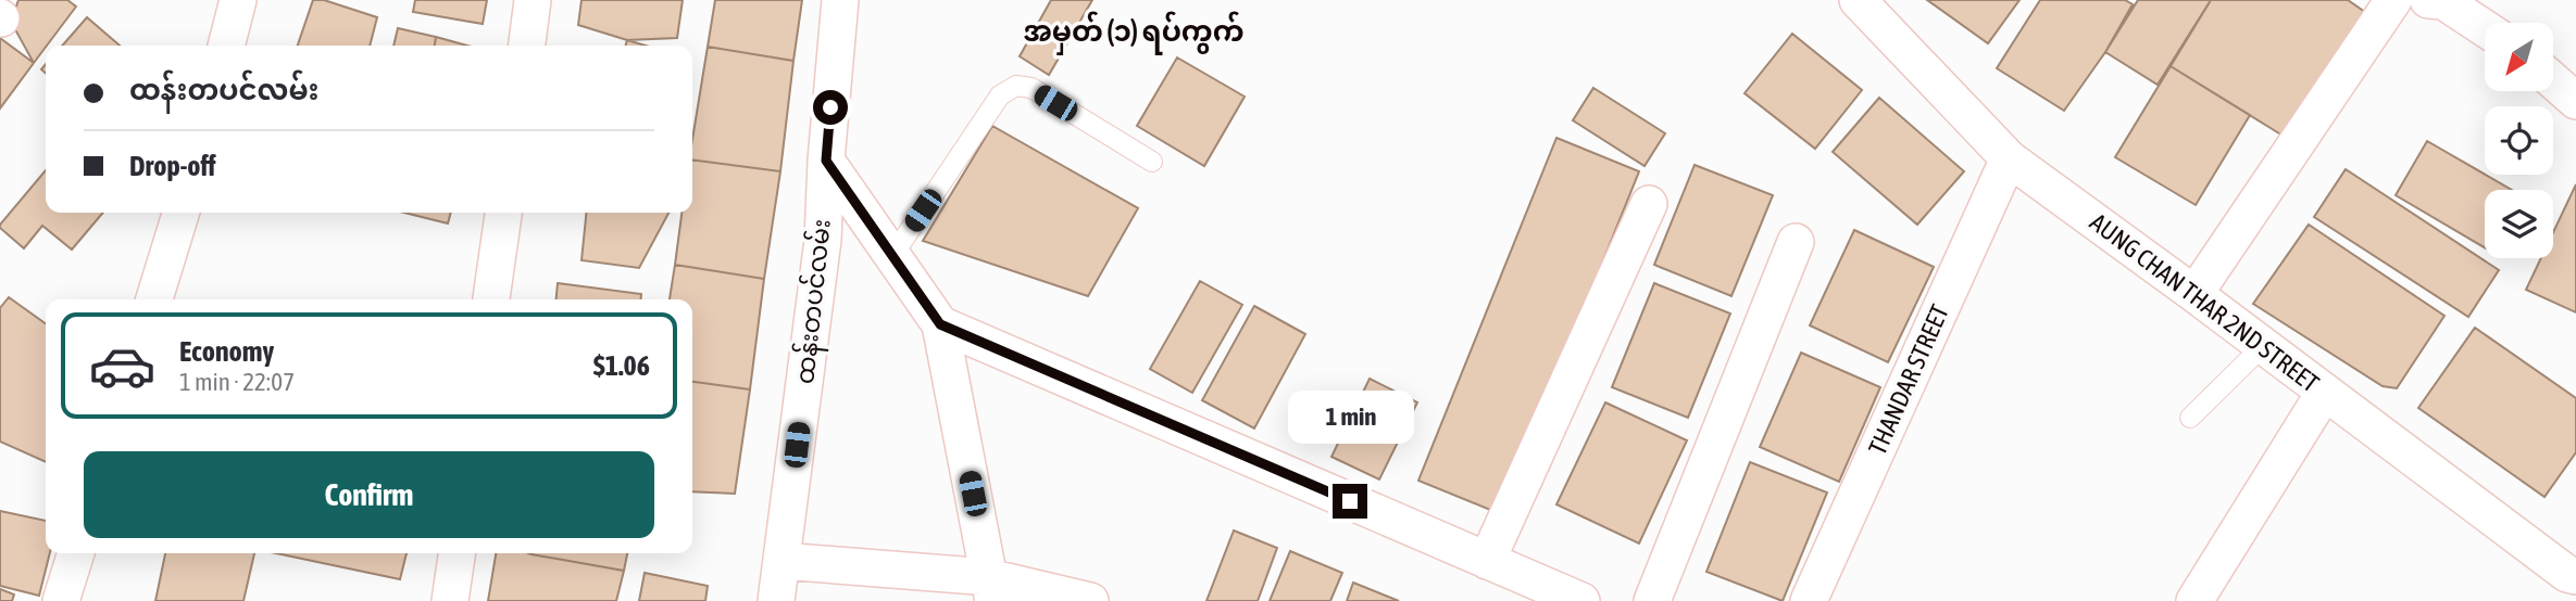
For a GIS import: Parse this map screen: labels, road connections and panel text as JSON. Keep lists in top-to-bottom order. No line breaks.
{"streets":{"street":["ထန်းတပင်လမ်း","AUNG CHAN THAR 2ND STREET","THANDAR STREET"]},"crossings":[["AUNG CHAN THAR 2ND STREET","THANDAR STREET"]],"districts":["အမှတ် (၁) ရပ်ကွက်"],"north":"bottom left","page":{"banner":["ထန်းတပင်လမ်း","Drop-off"],"list":[{"name":"Economy","note":"1 min · 22:07","value":"$1.06"}],"bubble":"1 min","buttons":"Confirm"}}
